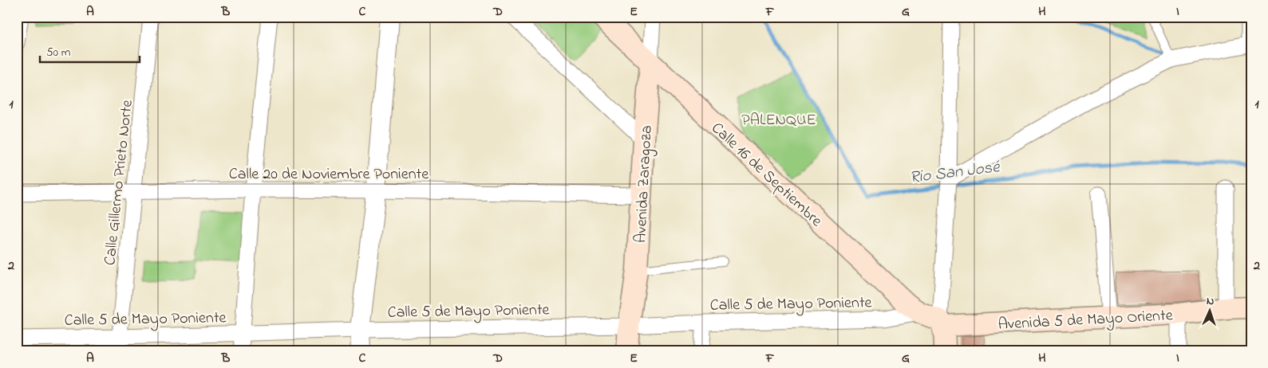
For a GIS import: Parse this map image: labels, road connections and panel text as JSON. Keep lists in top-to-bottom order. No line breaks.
{"streets":{"main road":["Calle 16 de Septiembre","Avenida Zaragoza","Avenida 5 de Mayo Oriente"],"street":["Calle 20 de Noviembre Poniente","Calle Gillermo Prieto Norte","Calle 5 de Mayo Poniente"]},"crossings":[["Calle 20 de Noviembre Poniente","Calle Gillermo Prieto Norte"],["Calle 20 de Noviembre Poniente","Avenida Zaragoza"],["Calle 16 de Septiembre","Avenida Zaragoza"],["Calle 16 de Septiembre","Calle 5 de Mayo Poniente"],["Calle 16 de Septiembre","Avenida 5 de Mayo Oriente"],["Calle Gillermo Prieto Norte","Calle 5 de Mayo Poniente"],["Avenida Zaragoza","Calle 5 de Mayo Poniente"]],"water":["Rio San José"],"parks":["PALENQUE"],"scale_bar":"50 m","north":"top","grid":{"columns":["A","B","C","D","E","F","G","H","I"],"rows":["1","2"]}}
